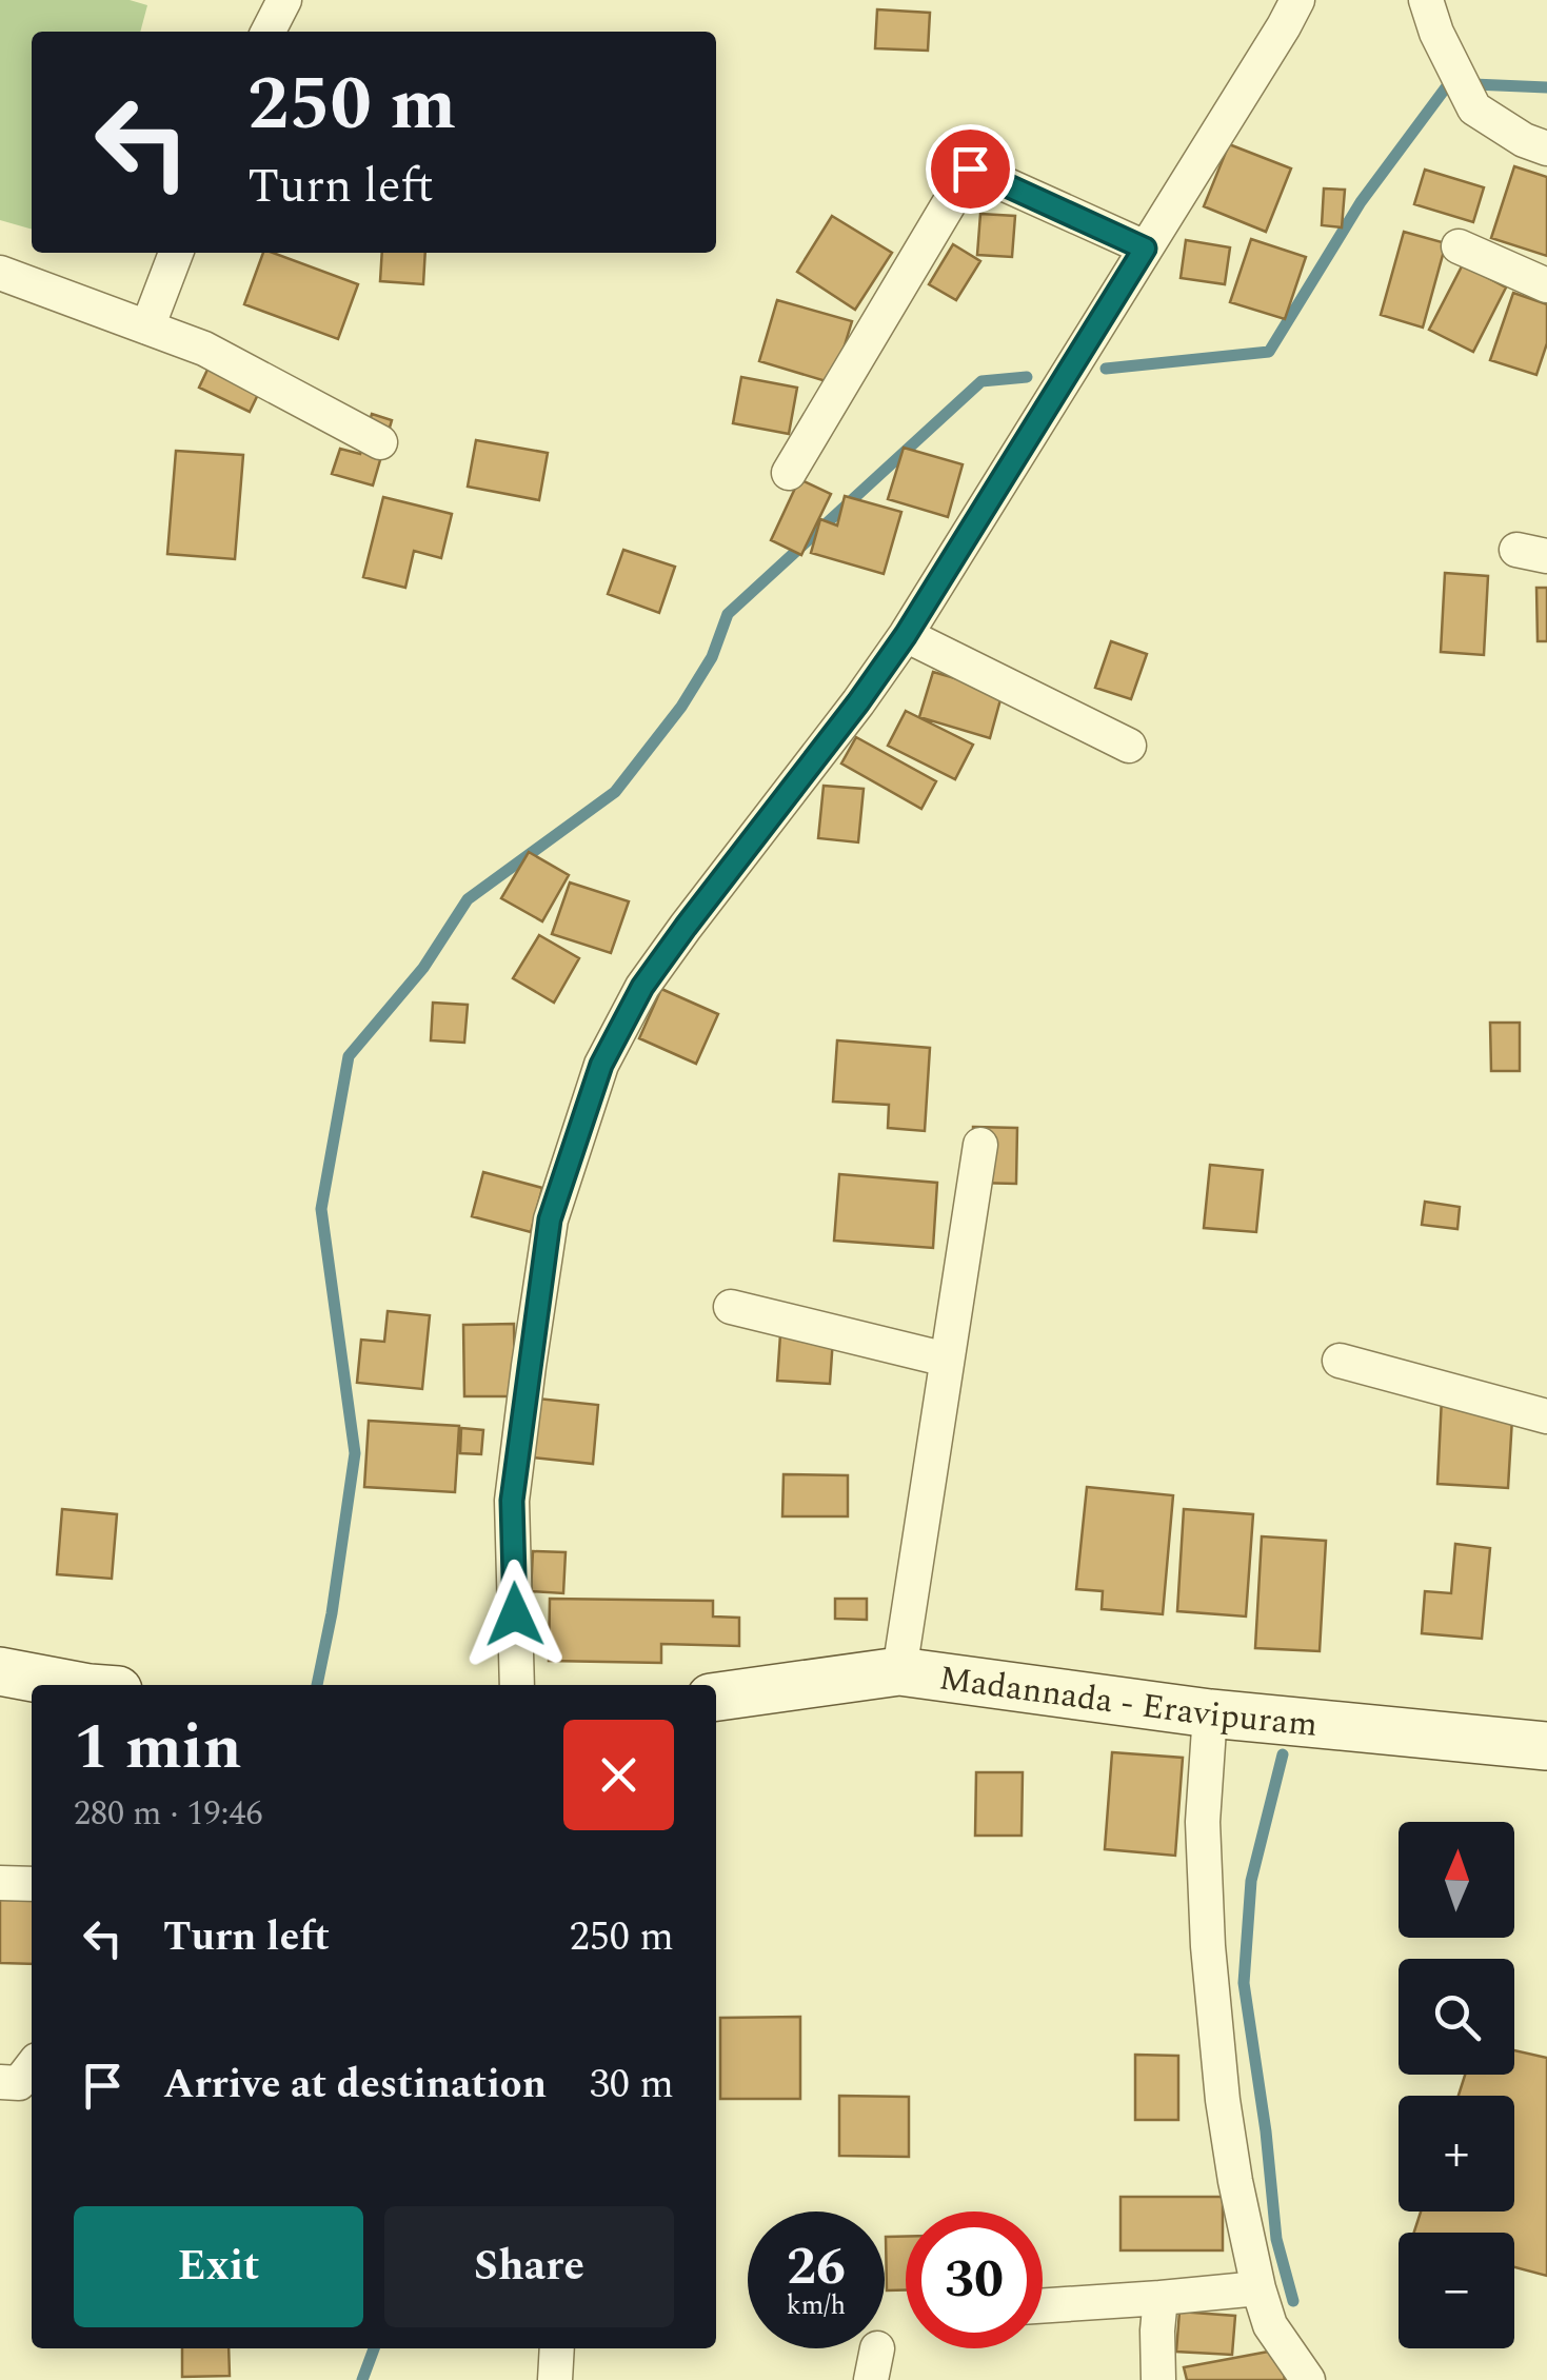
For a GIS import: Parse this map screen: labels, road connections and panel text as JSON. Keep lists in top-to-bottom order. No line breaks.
{"streets":{"main road":["Madannada - Eravipuram"]},"north":"top","page":{"turn":["250 m","Turn left"],"heading":["1 min","280 m · 19:46"],"map_buttons":["+","−"],"list":[{"name":"Turn left","value":"250 m"},{"name":"Arrive at destination","value":"30 m"}],"buttons":["Exit","Share"],"speed":"26 km/h","limit":"30"}}
